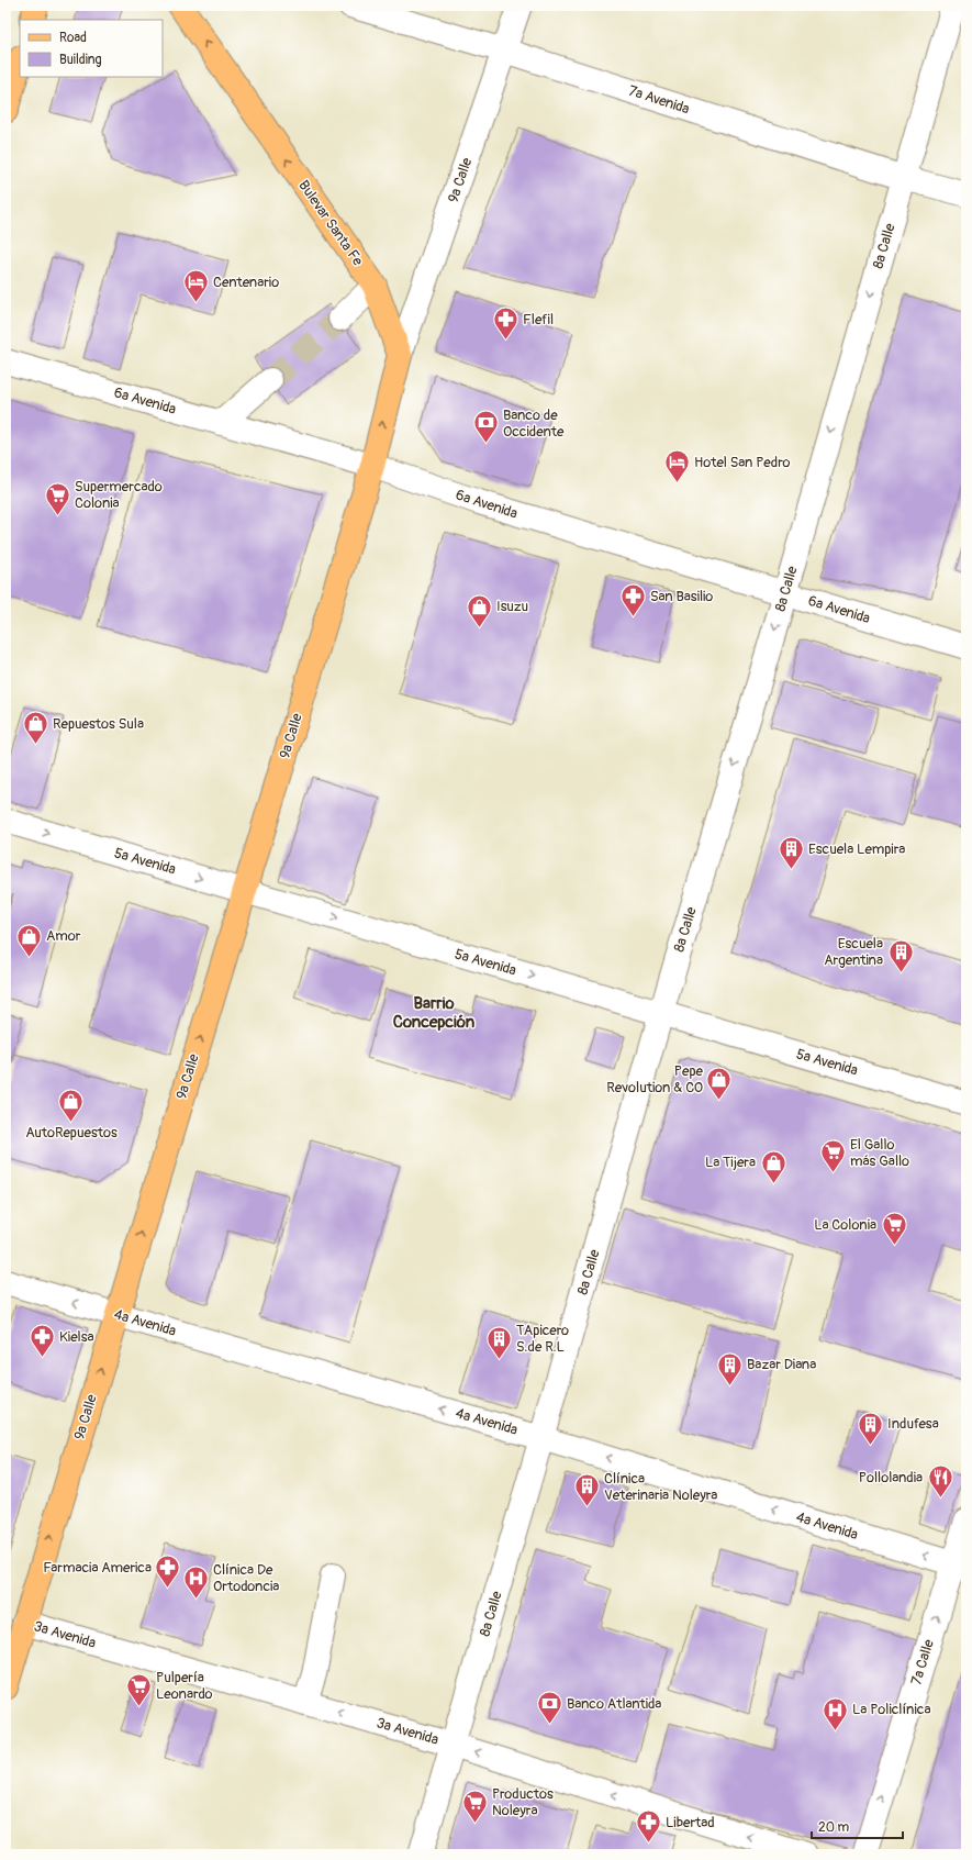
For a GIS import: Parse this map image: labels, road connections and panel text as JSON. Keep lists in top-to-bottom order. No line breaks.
{"streets":{"main road":["9a Calle","Bulevar Santa Fe"],"street":["7a Avenida","8a Calle","6a Avenida","5a Avenida","4a Avenida","3a Avenida","7a Calle"]},"crossings":[["7a Avenida","9a Calle"],["7a Avenida","8a Calle"],["9a Calle","Bulevar Santa Fe"],["9a Calle","6a Avenida"],["9a Calle","5a Avenida"],["9a Calle","4a Avenida"],["9a Calle","3a Avenida"],["8a Calle","6a Avenida"],["8a Calle","5a Avenida"],["8a Calle","4a Avenida"],["8a Calle","3a Avenida"],["4a Avenida","7a Calle"]],"one_way":["9a Calle","Bulevar Santa Fe","8a Calle","5a Avenida","4a Avenida","3a Avenida","7a Calle"],"districts":["Barrio Concepción"],"places":{"hotel":["Centenario","Hotel San Pedro"],"pharmacy":["Flefil","San Basilio","Kielsa","Farmacia America","Libertad"],"bank":["Banco de Occidente","Banco Atlantida"],"supermarket":["Supermercado Colonia","El Gallo más Gallo","La Colonia","Pulpería Leonardo","Productos Noleyra"],"shop":["Isuzu","Repuestos Sula","Amor","Pepe Revolution & CO","AutoRepuestos","La Tijera"],"building":["Escuela Lempira","Escuela Argentina","TApicero S.de R.L","Bazar Diana","Indufesa","Clínica Veterinaria Noleyra"],"restaurant":["Pollolandia"],"hospital":["Clínica De Ortodoncia","La Policlínica"]},"legend":["Road","Building"],"scale_bar":"20 m"}
